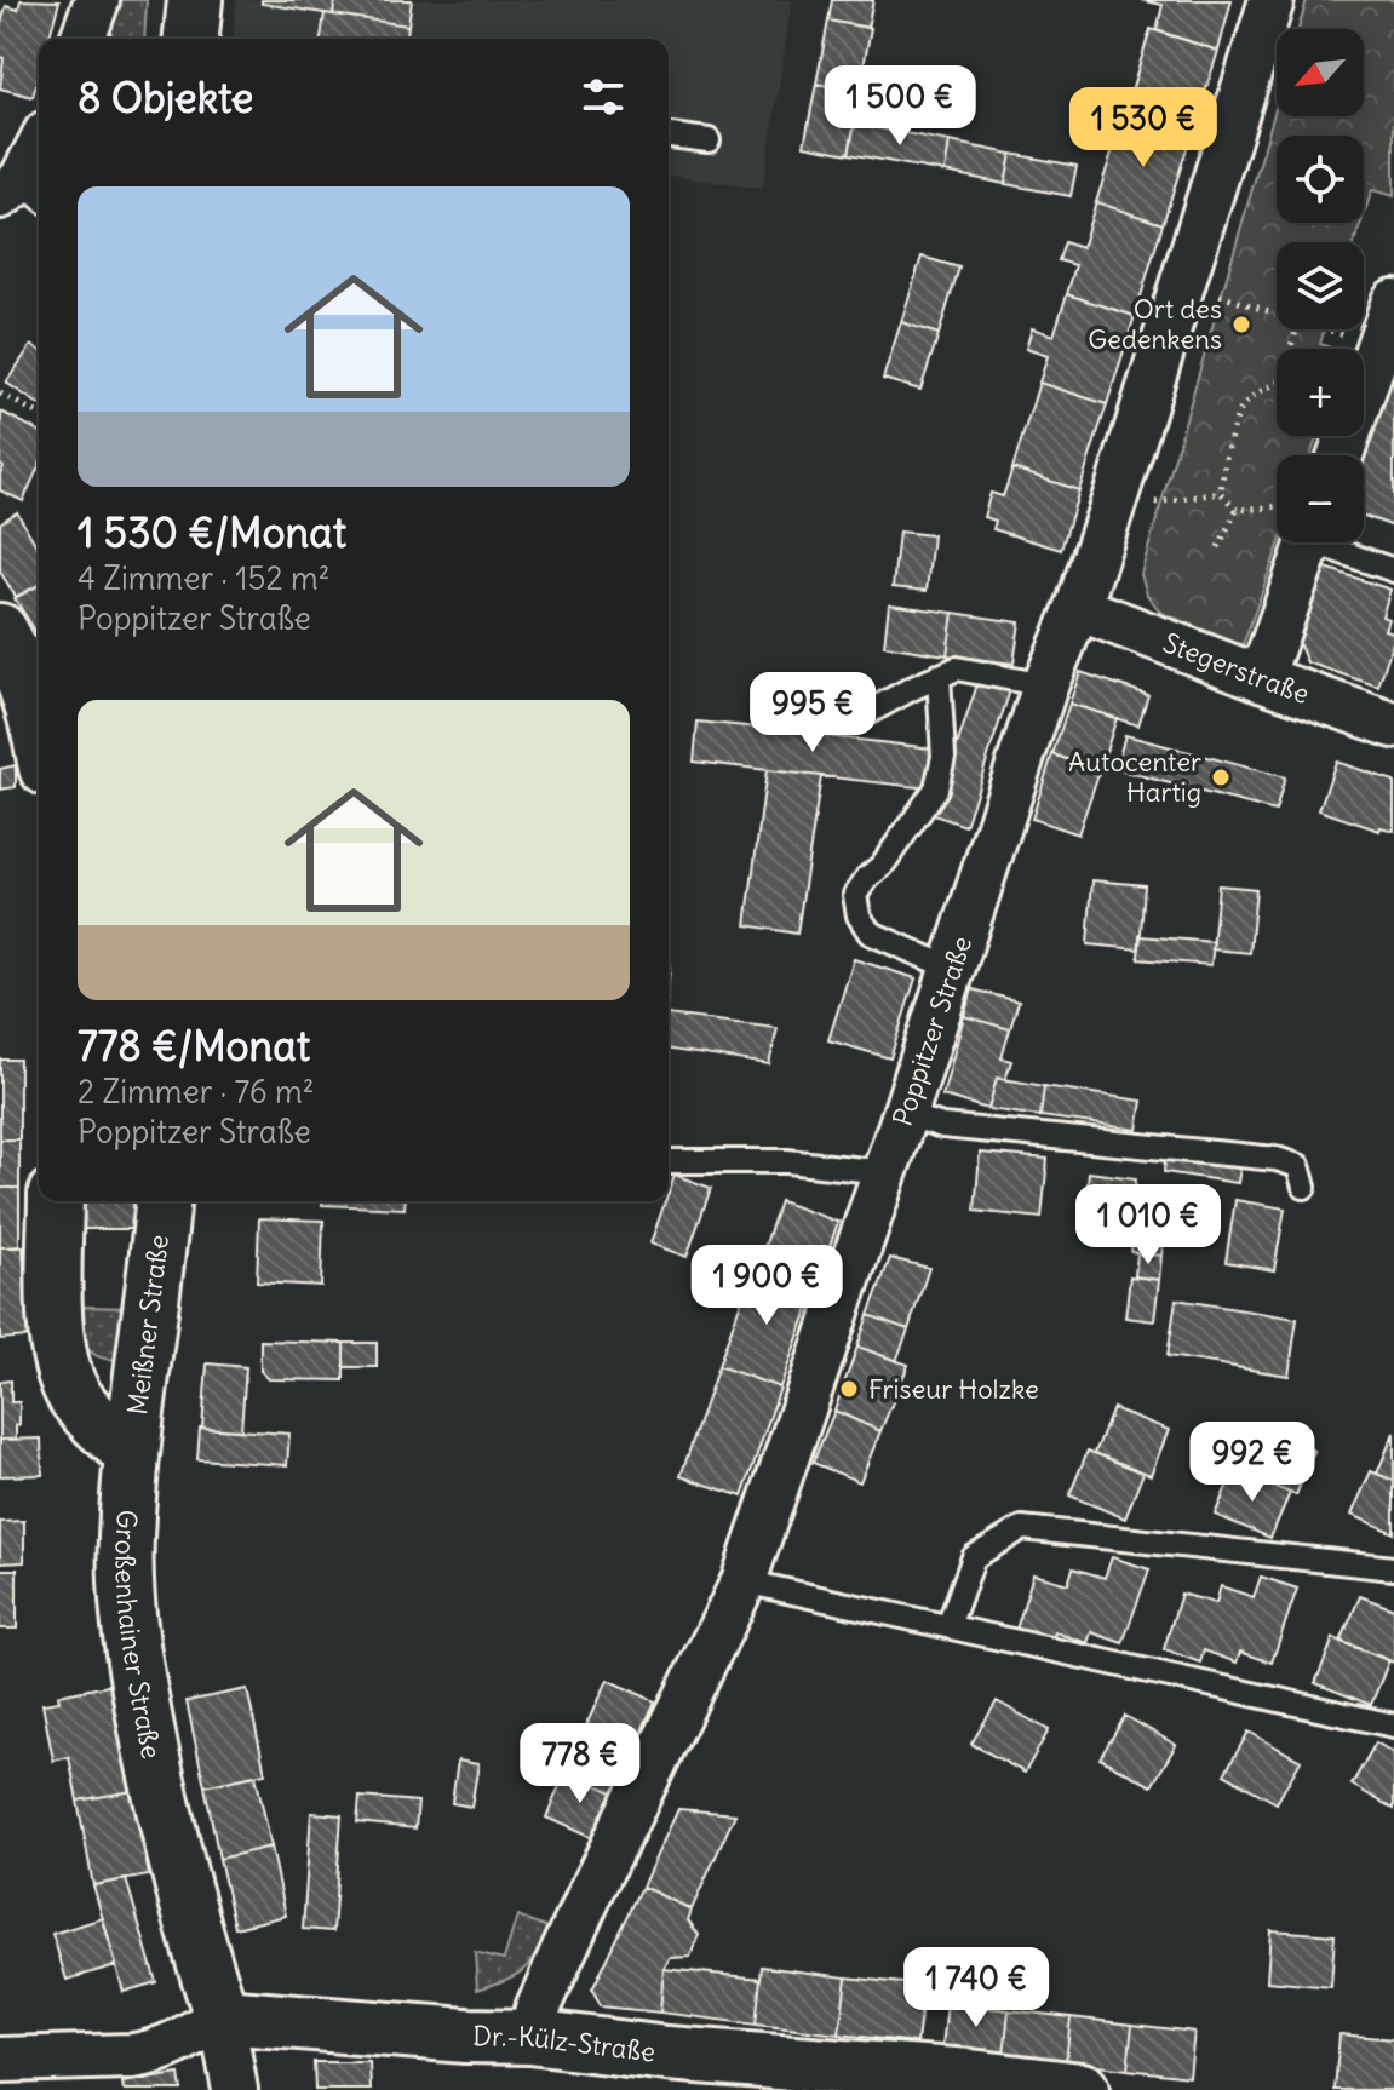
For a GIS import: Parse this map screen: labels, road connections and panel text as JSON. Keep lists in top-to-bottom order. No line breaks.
{"streets":{"main road":["Meißner Straße","Großenhainer Straße","Dr.-Külz-Straße"],"street":["Stegerstraße","Poppitzer Straße"]},"crossings":[["Stegerstraße","Poppitzer Straße"],["Poppitzer Straße","Dr.-Külz-Straße"],["Meißner Straße","Großenhainer Straße"],["Großenhainer Straße","Dr.-Külz-Straße"]],"places":["Ort des Gedenkens","Autocenter Hartig","Friseur Holzke"],"north":"bottom left","page":{"map_buttons":["+","−"],"heading":"8 Objekte","price":["1 500 €","1 530 €","995 €","1 010 €","1 900 €","992 €","778 €","1 740 €"],"list":[{"name":"1 530 €/Monat","note":"4 Zimmer · 152 m² · Poppitzer Straße"},{"name":"778 €/Monat","note":"2 Zimmer · 76 m² · Poppitzer Straße"}]}}
